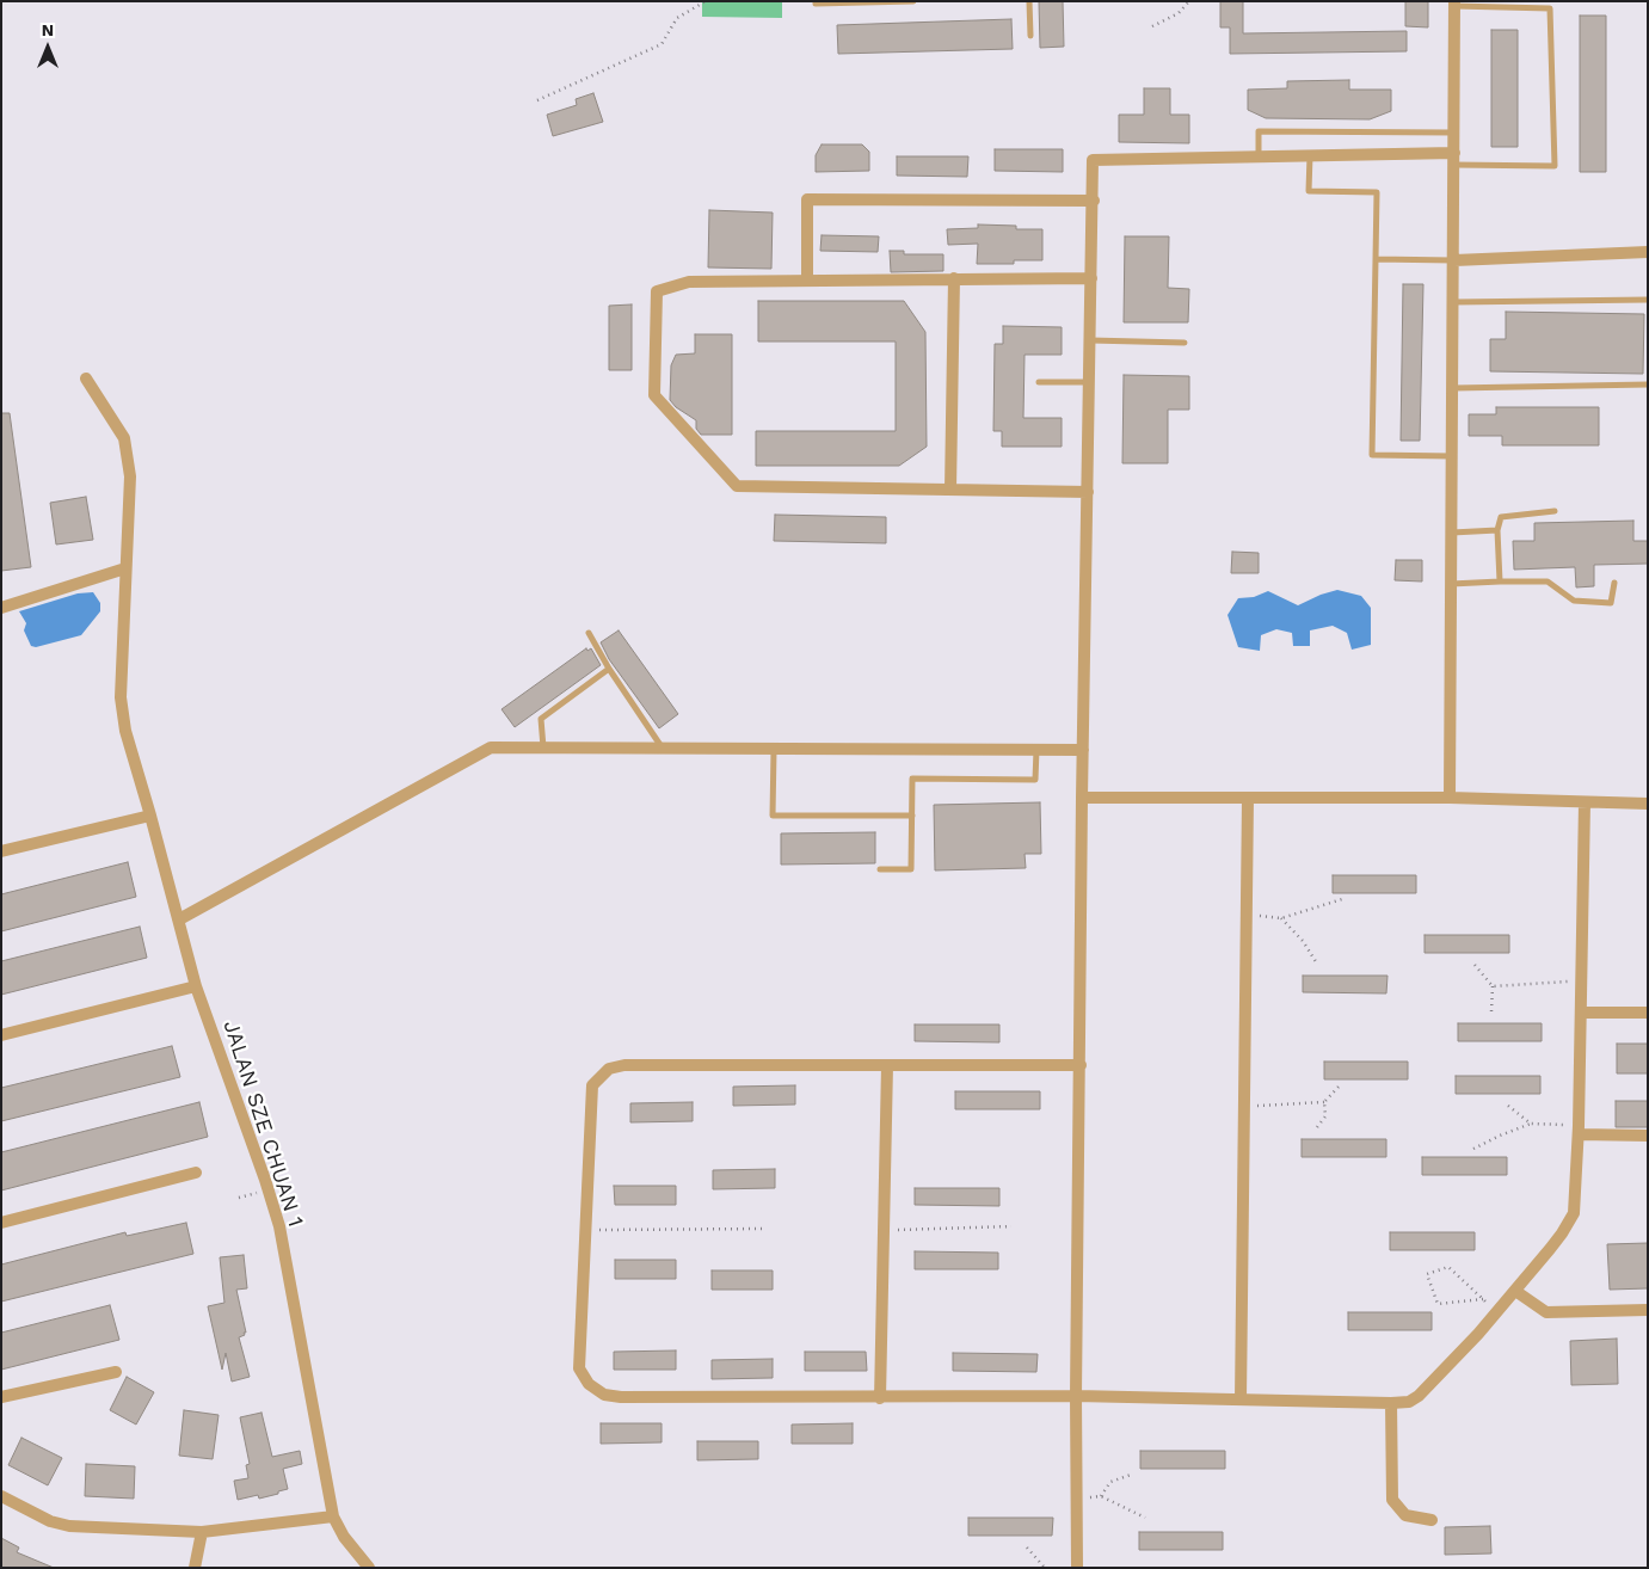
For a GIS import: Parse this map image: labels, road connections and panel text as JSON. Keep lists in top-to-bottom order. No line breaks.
{"streets":{"street":["JALAN SZE CHUAN 1"]},"north":"top"}
